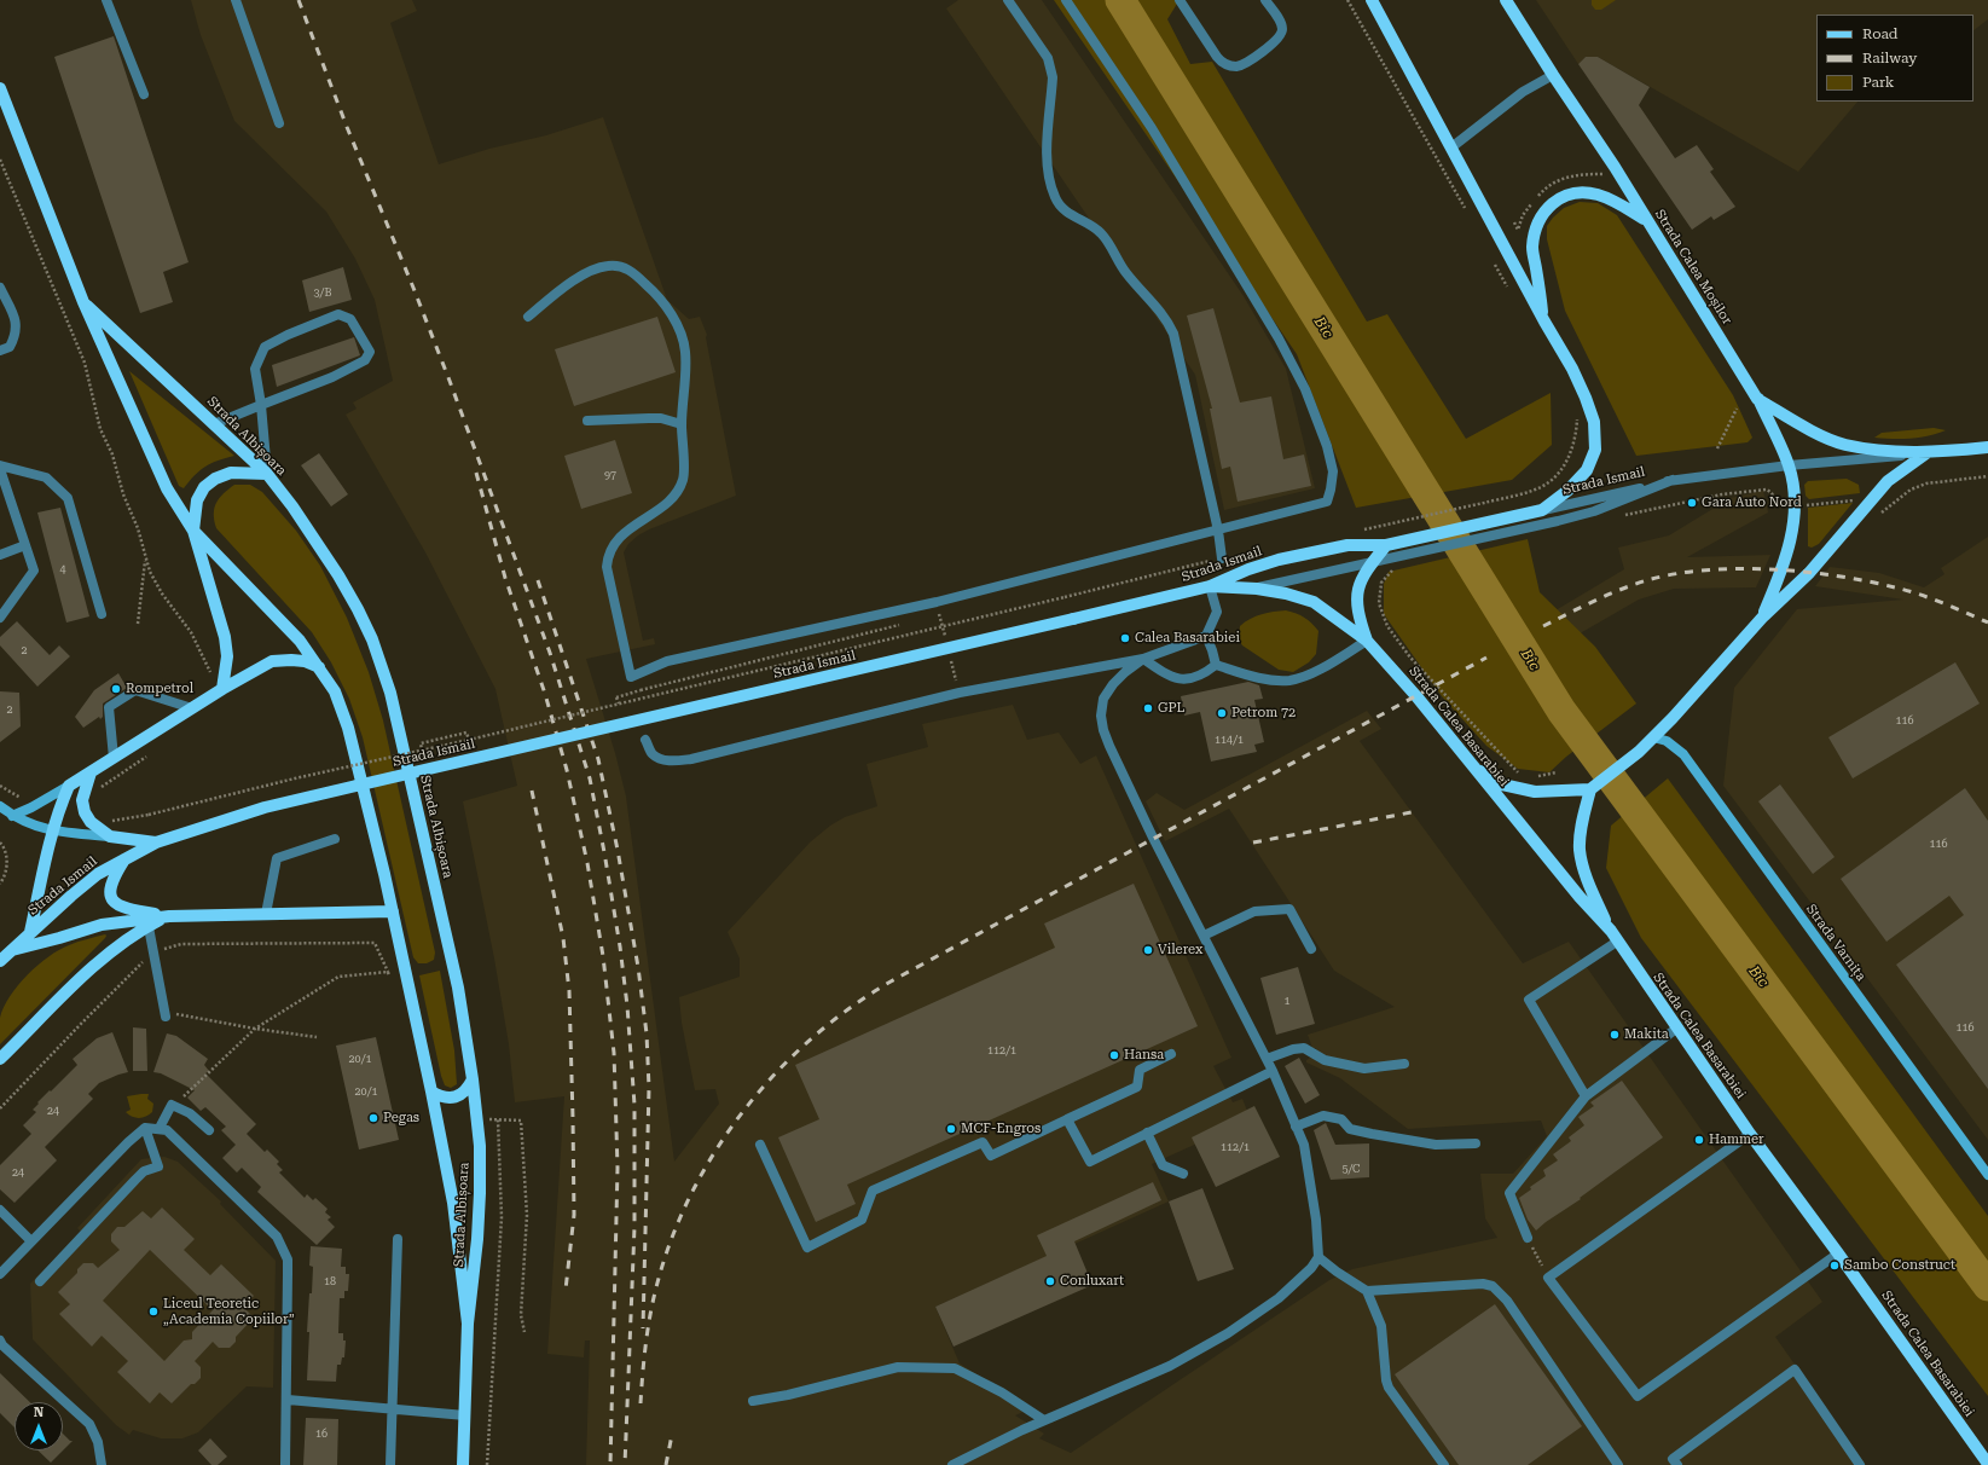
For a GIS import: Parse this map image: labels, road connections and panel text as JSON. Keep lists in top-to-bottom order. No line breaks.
{"streets":{"main road":["Strada Calea Moșilor","Strada Albișoara","Strada Ismail","Strada Calea Basarabiei"],"street":["Strada Varnița"]},"crossings":[["Strada Calea Moșilor","Strada Ismail"],["Strada Ismail","Strada Calea Basarabiei"]],"water":["Bîc"],"places":["Gara Auto Nord","Calea Basarabiei","Rompetrol","GPL","Petrom 72","Vilerex","Makita","Hansa","Pegas","MCF-Engros","Hammer","Sambo Construct","Conluxart","Liceul Teoretic „Academia Copiilor”"],"house_numbers":["3/B","97","4","2","2","116","114/1","116","1","116","112/1","20/1","20/1","24","112/1","5/C","24","18","16"],"legend":["Road","Railway","Park"],"north":"top"}
